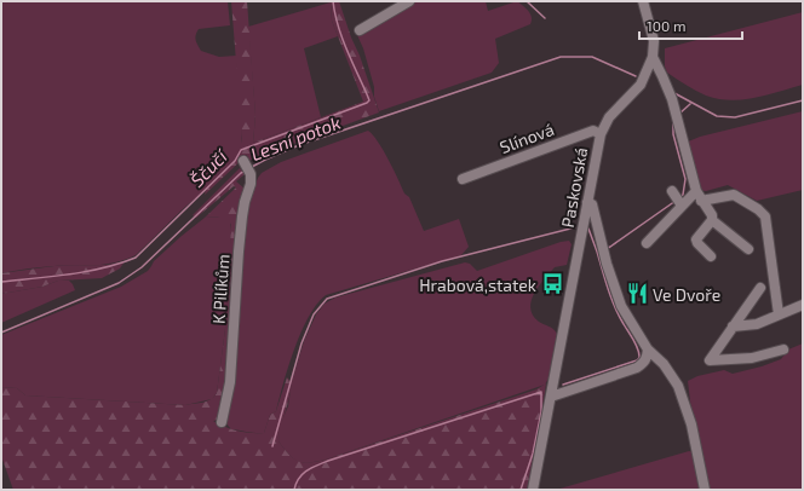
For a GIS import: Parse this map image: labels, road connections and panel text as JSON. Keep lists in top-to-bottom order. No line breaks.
{"streets":{"street":["Slínová","Paskovská","K Pilíkům"]},"crossings":[["Slínová","Paskovská"]],"water":["Lesní potok","Ščučí"],"places":{"bus stop":["Hrabová,statek"],"restaurant":["Ve Dvoře"]},"scale_bar":"100 m"}
